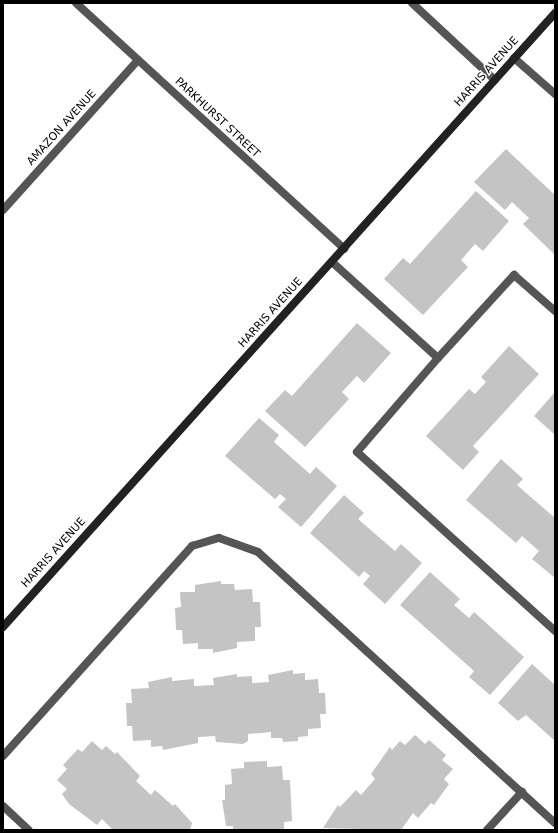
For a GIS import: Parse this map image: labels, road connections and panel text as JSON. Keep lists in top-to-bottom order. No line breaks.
{"streets":{"street":["HARRIS AVENUE","PARKHURST STREET","AMAZON AVENUE"]},"crossings":[["HARRIS AVENUE","PARKHURST STREET"],["PARKHURST STREET","AMAZON AVENUE"]]}
